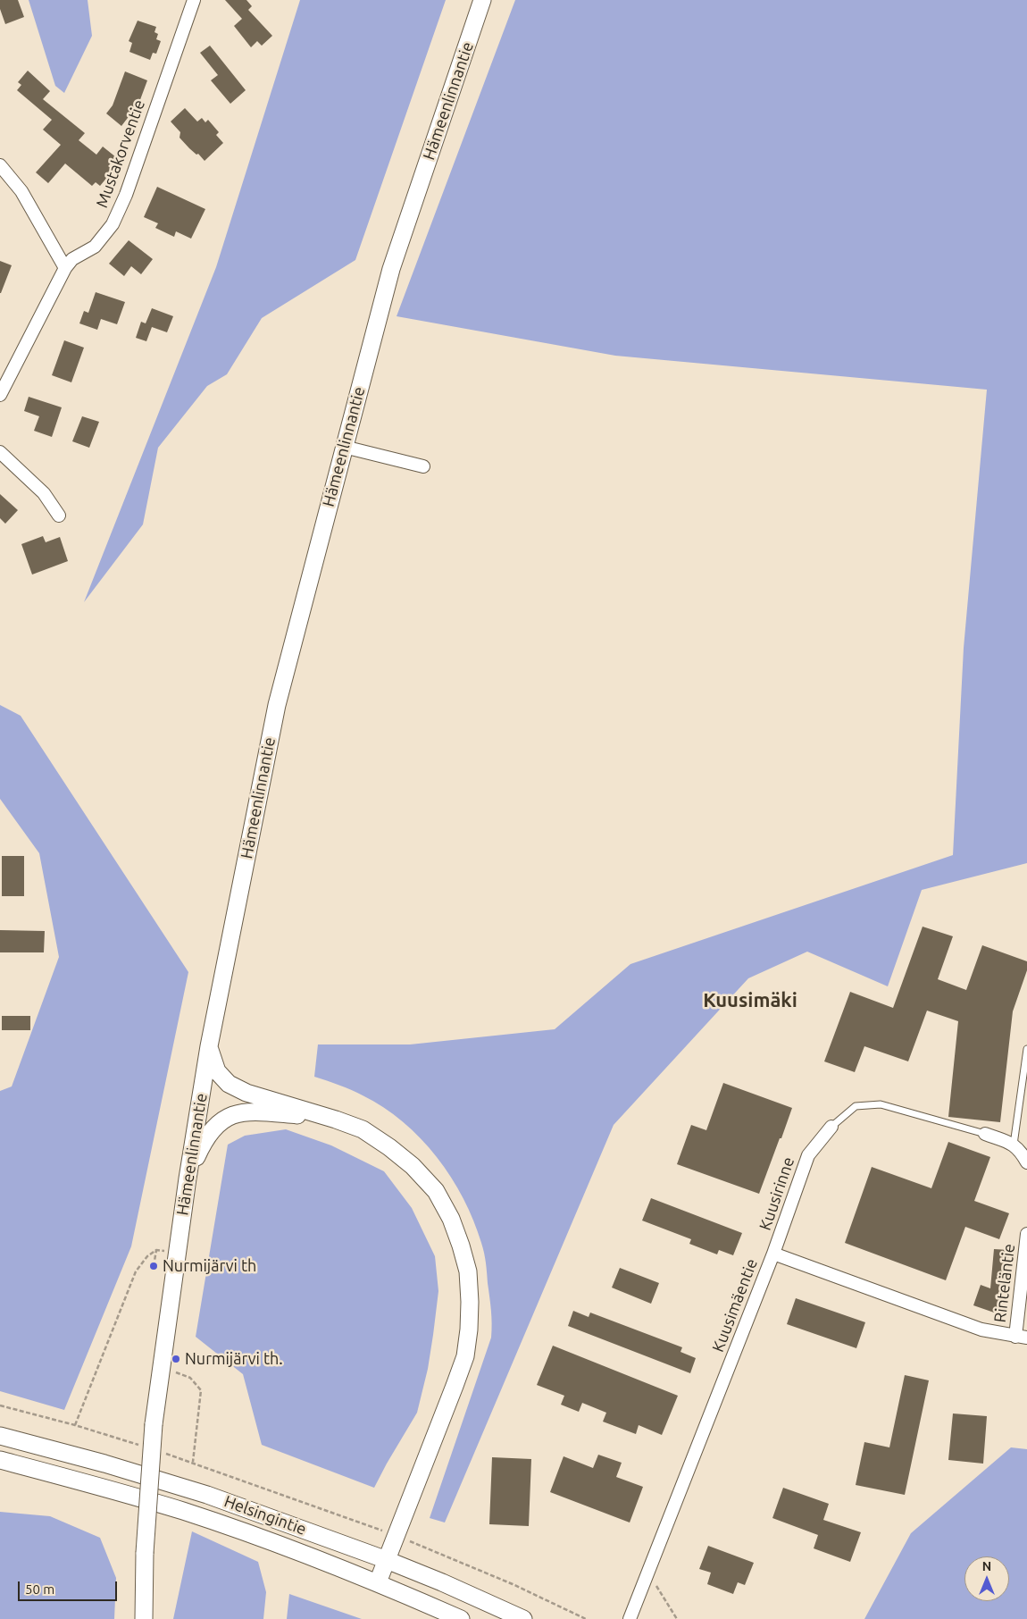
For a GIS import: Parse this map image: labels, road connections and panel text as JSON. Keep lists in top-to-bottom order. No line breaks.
{"streets":{"main road":["Hämeenlinnantie","Helsingintie"],"street":["Mustakorventie","Kuusirinne","Rinteläntie","Kuusimäentie"]},"crossings":[["Kuusirinne","Kuusimäentie"],["Rinteläntie","Kuusimäentie"]],"districts":["Kuusimäki"],"places":["Nurmijärvi th","Nurmijärvi th."],"scale_bar":"50 m","north":"top"}
